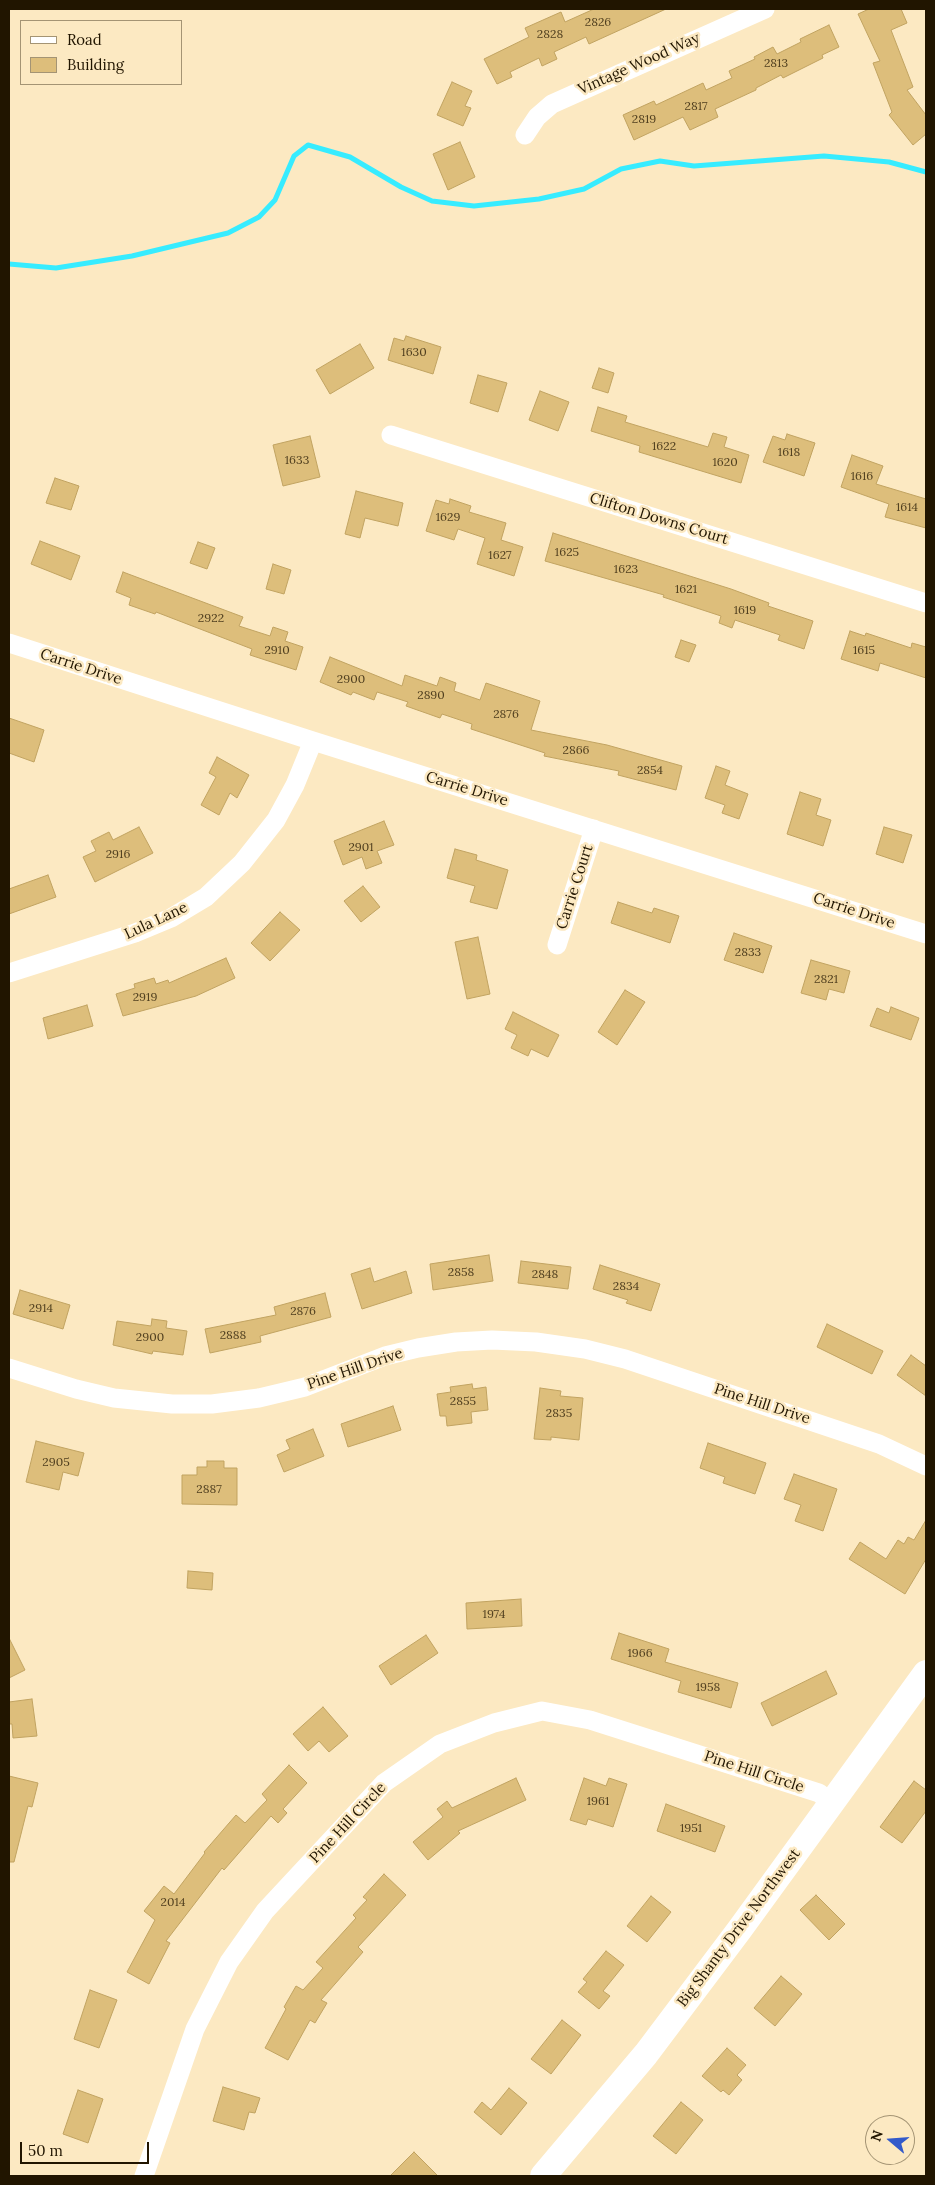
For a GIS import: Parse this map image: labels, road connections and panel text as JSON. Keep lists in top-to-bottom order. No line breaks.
{"streets":{"street":["Vintage Wood Way","Clifton Downs Court","Carrie Drive","Carrie Court","Lula Lane","Pine Hill Drive","Pine Hill Circle","Big Shanty Drive Northwest"]},"crossings":[["Carrie Drive","Carrie Court"],["Carrie Drive","Lula Lane"],["Pine Hill Circle","Big Shanty Drive Northwest"]],"house_numbers":["2826","2828","2813","2817","2819","1630","1622","1618","1633","1620","1616","1614","1629","1625","1627","1623","1621","1619","2922","2910","1615","2900","2890","2876","2866","2854","2901","2916","2833","2821","2919","2858","2848","2834","2914","2876","2888","2900","2855","2835","2905","2887","1974","1966","1958","1961","1951","2014"],"legend":["Road","Building"],"scale_bar":"50 m","north":"left"}
